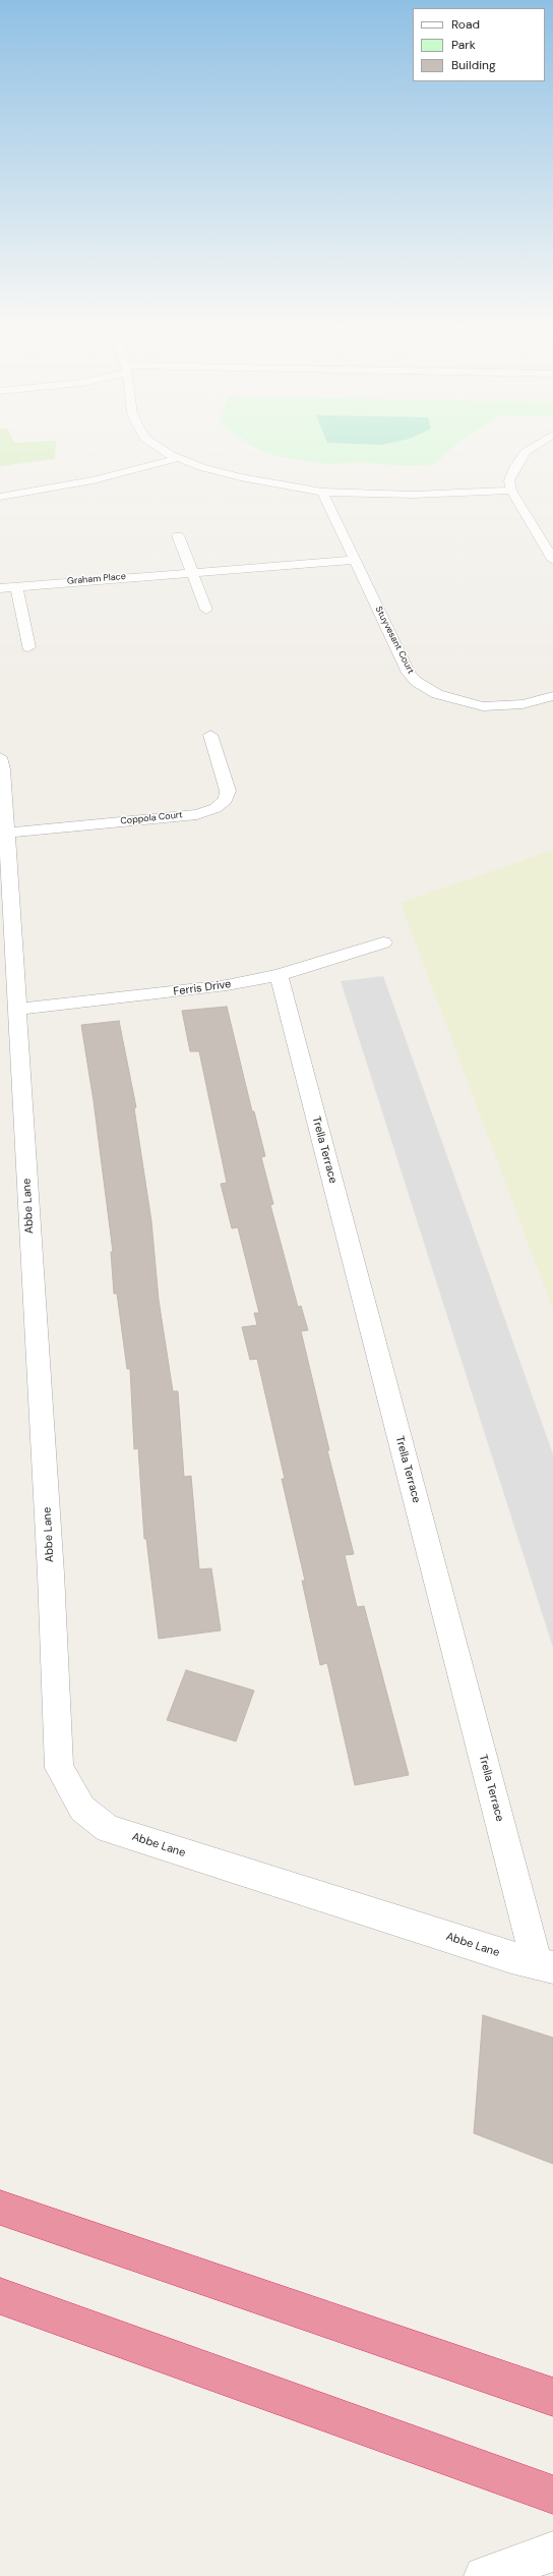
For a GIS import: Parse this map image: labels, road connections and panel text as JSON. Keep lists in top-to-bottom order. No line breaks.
{"streets":{"street":["Graham Place","Stuyvesant Court","Coppola Court","Ferris Drive","Trella Terrace","Abbe Lane"]},"crossings":[["Graham Place","Stuyvesant Court"],["Coppola Court","Abbe Lane"],["Ferris Drive","Trella Terrace"],["Ferris Drive","Abbe Lane"],["Trella Terrace","Abbe Lane"]],"legend":["Road","Park","Building"]}
